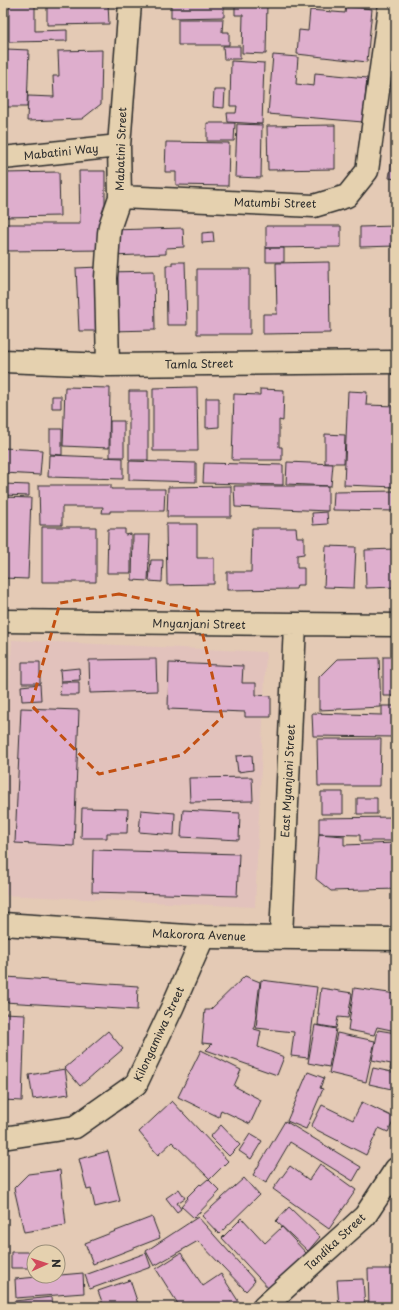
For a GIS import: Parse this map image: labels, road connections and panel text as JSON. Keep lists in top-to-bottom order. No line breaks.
{"streets":{"street":["Mabatini Street","Mabatini Way","Matumbi Street","Tamla Street","Mnyanjani Street","East Myanjani Street","Makorora Avenue","Kilongamiwa Street","Tandika Street"]},"crossings":[["Mabatini Street","Mabatini Way"],["Mabatini Street","Matumbi Street"],["Mabatini Street","Tamla Street"],["Mnyanjani Street","East Myanjani Street"],["East Myanjani Street","Makorora Avenue"],["Makorora Avenue","Kilongamiwa Street"]],"north":"right"}
